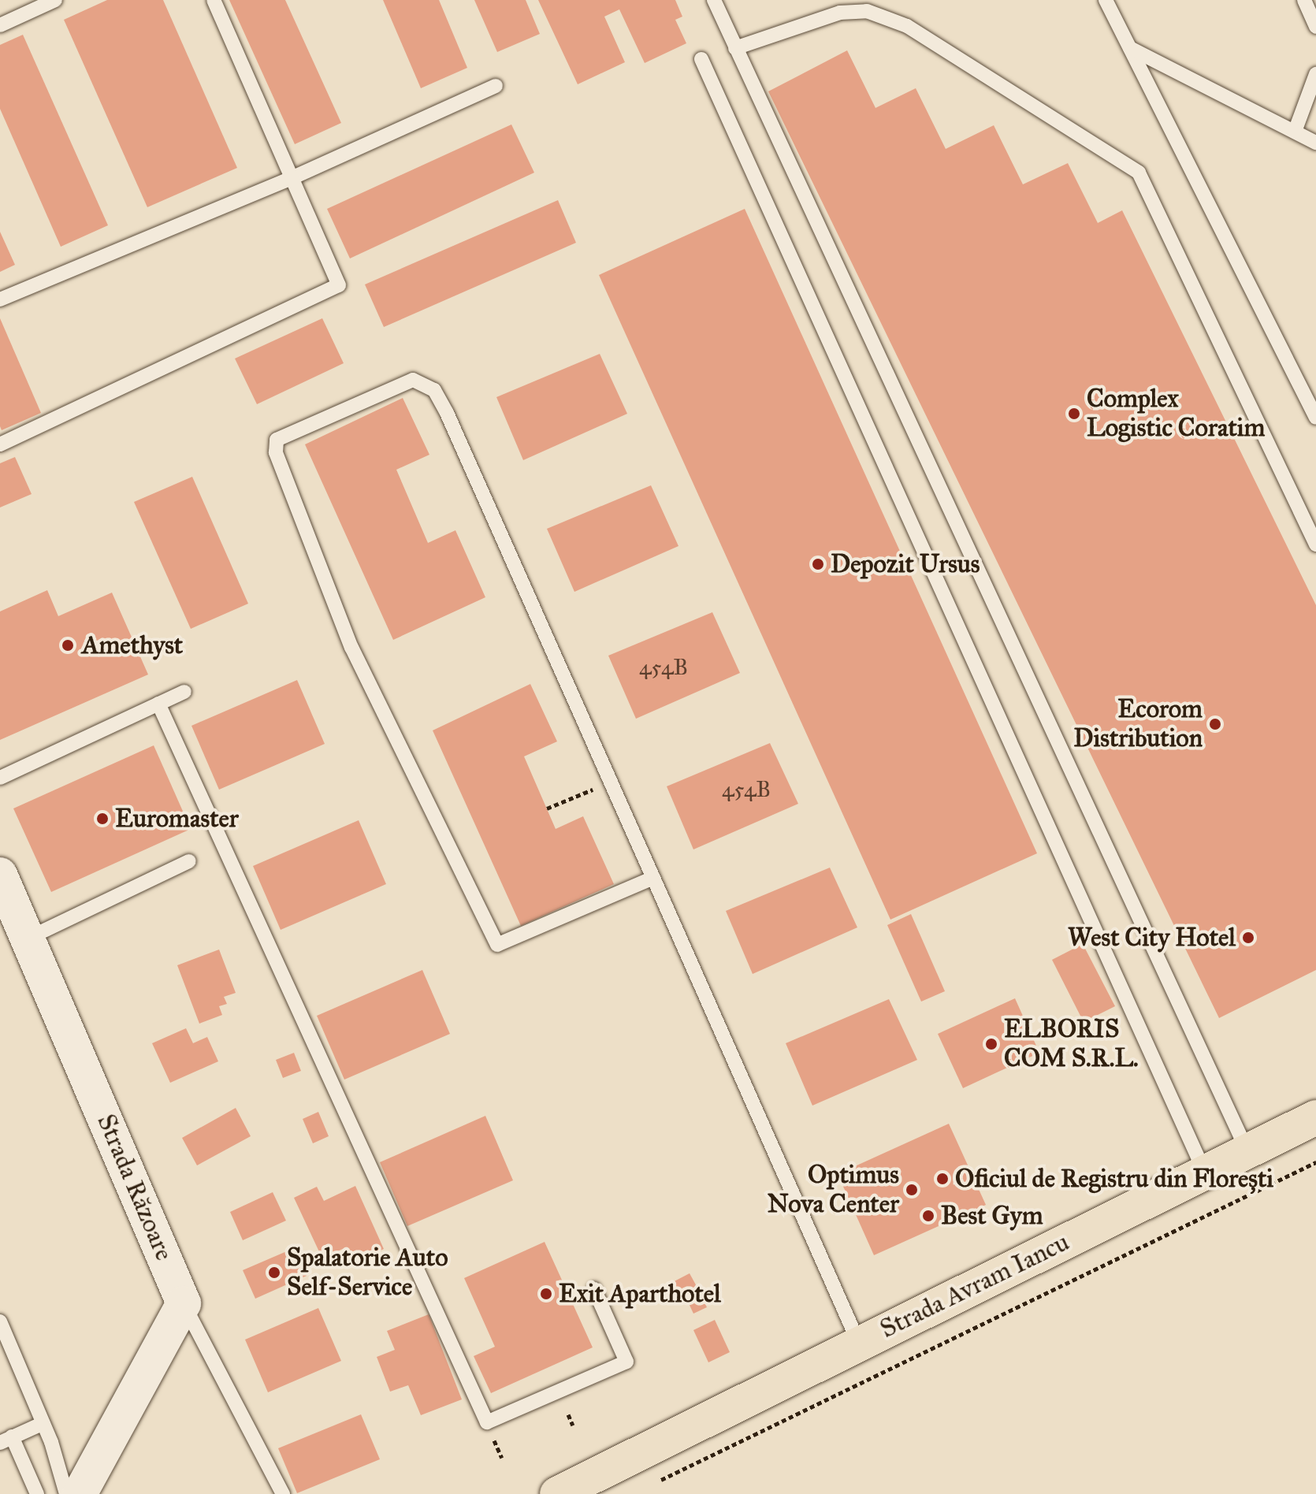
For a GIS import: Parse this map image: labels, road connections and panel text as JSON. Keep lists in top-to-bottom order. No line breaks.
{"streets":{"main road":["Strada Avram Iancu"],"street":["Strada Răzoare"]},"places":["Complex Logistic Coratim","Depozit Ursus","Amethyst","Ecorom Distribution","Euromaster","West City Hotel","ELBORIS COM S.R.L.","Oficiul de Registru din Florești","Optimus Nova Center","Best Gym","Spalatorie Auto Self-Service","Exit Aparthotel"],"house_numbers":["454B","454B"]}
